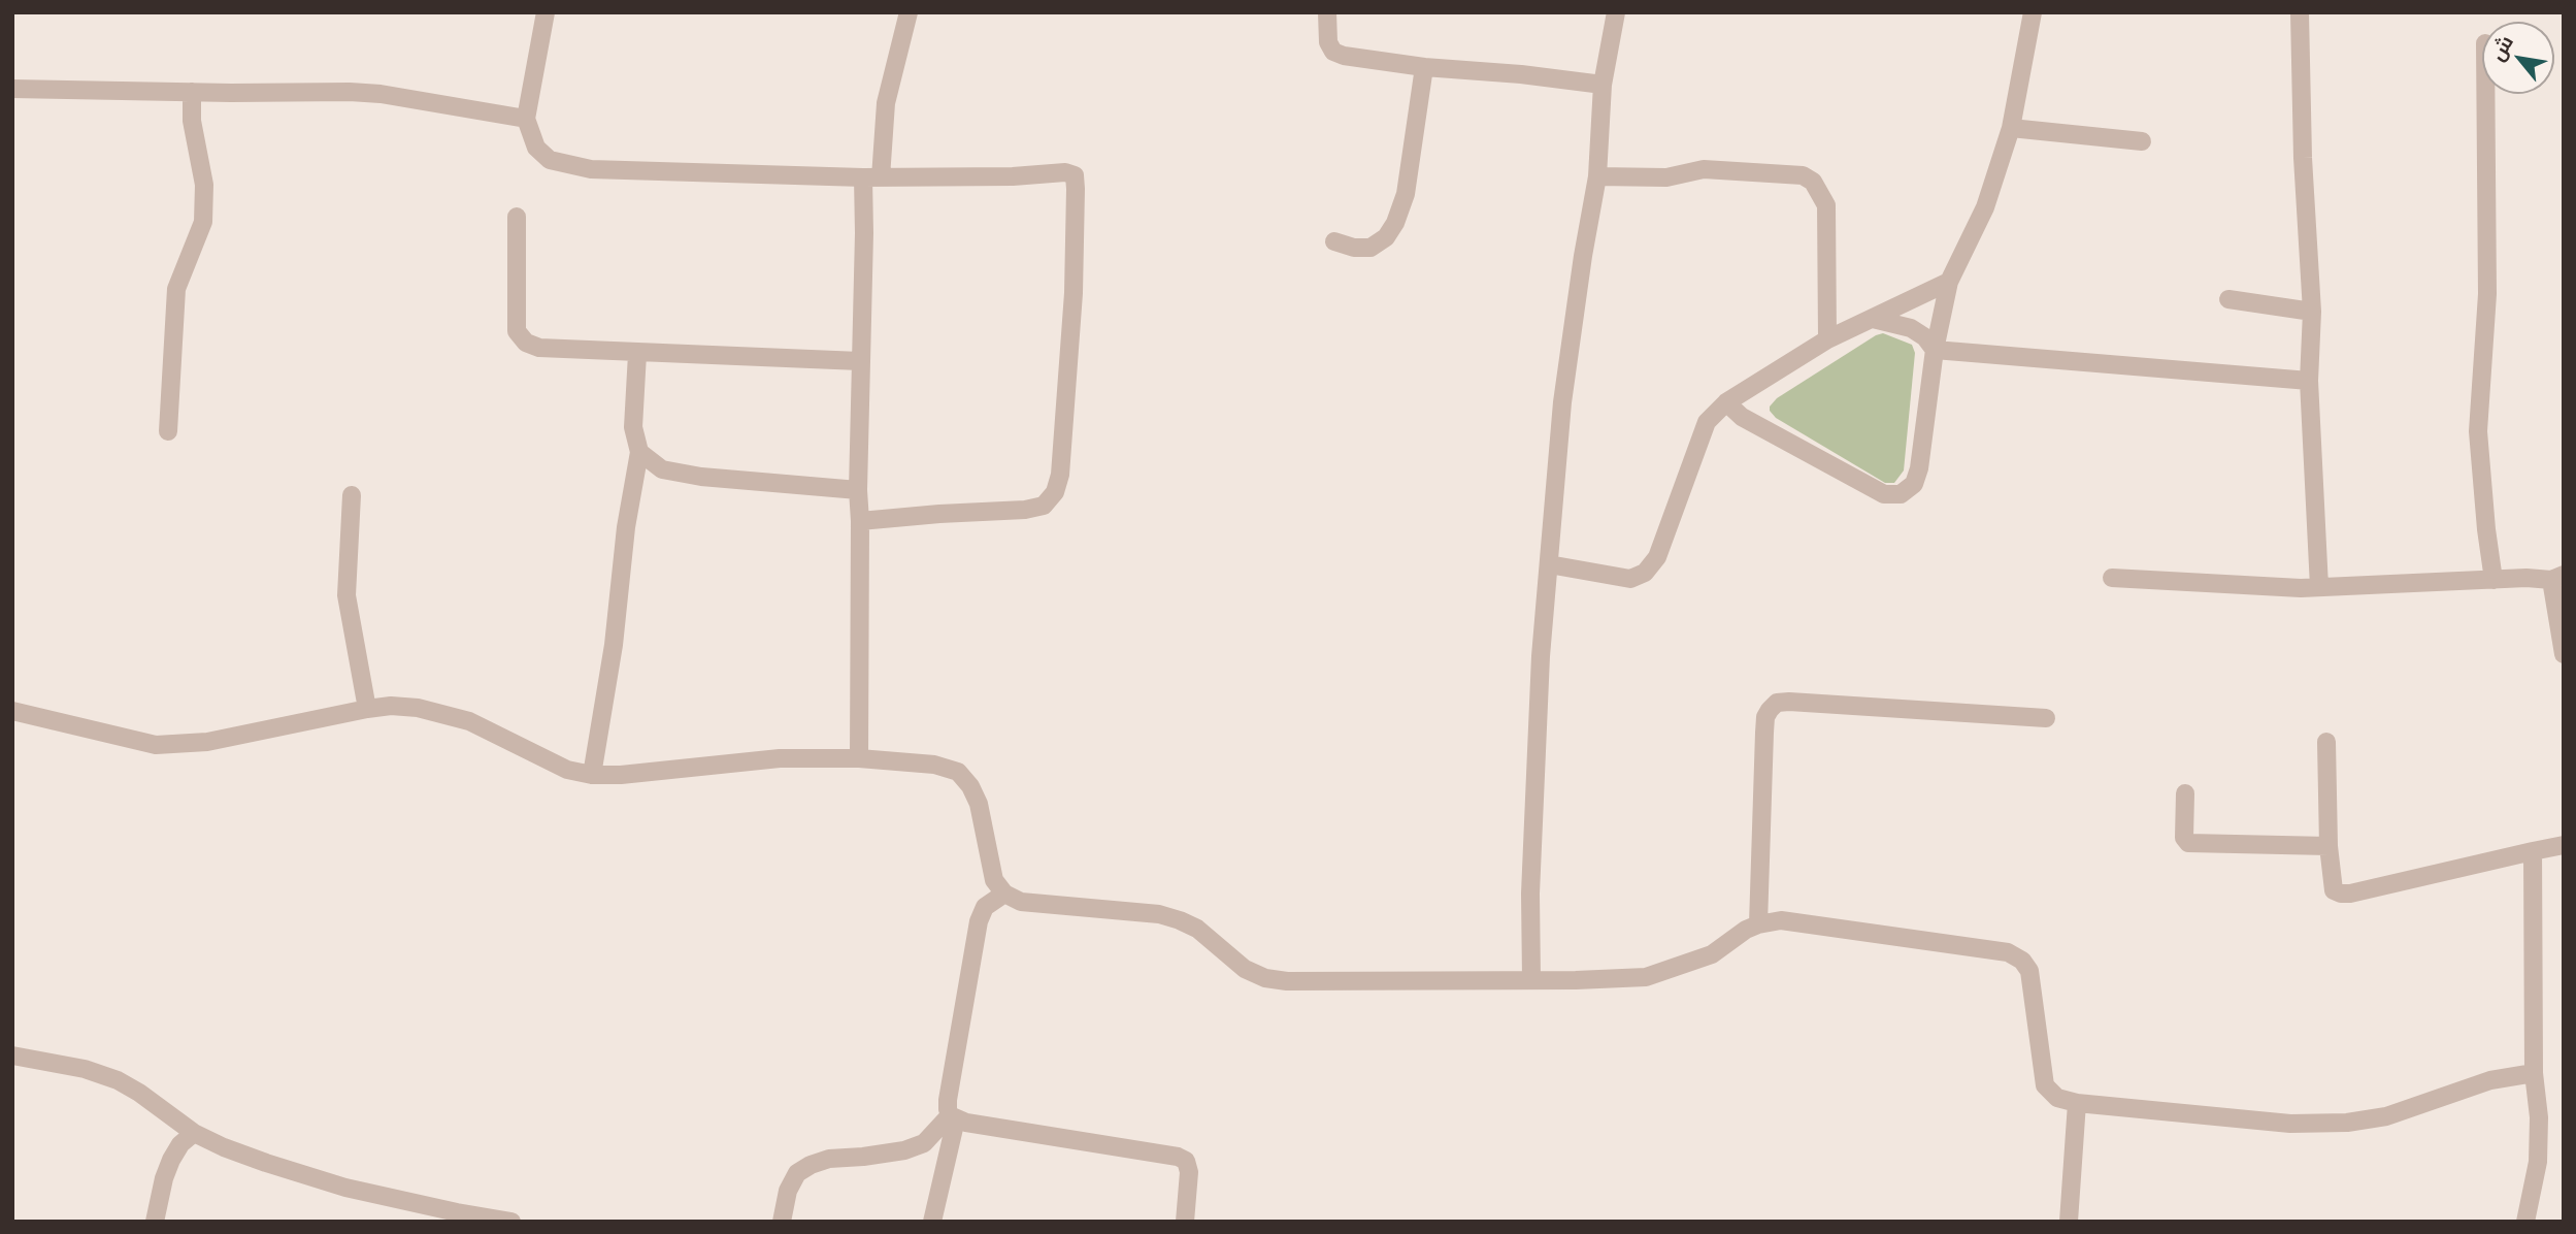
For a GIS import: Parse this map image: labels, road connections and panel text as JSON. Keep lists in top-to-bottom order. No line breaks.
{"north":"top left"}
